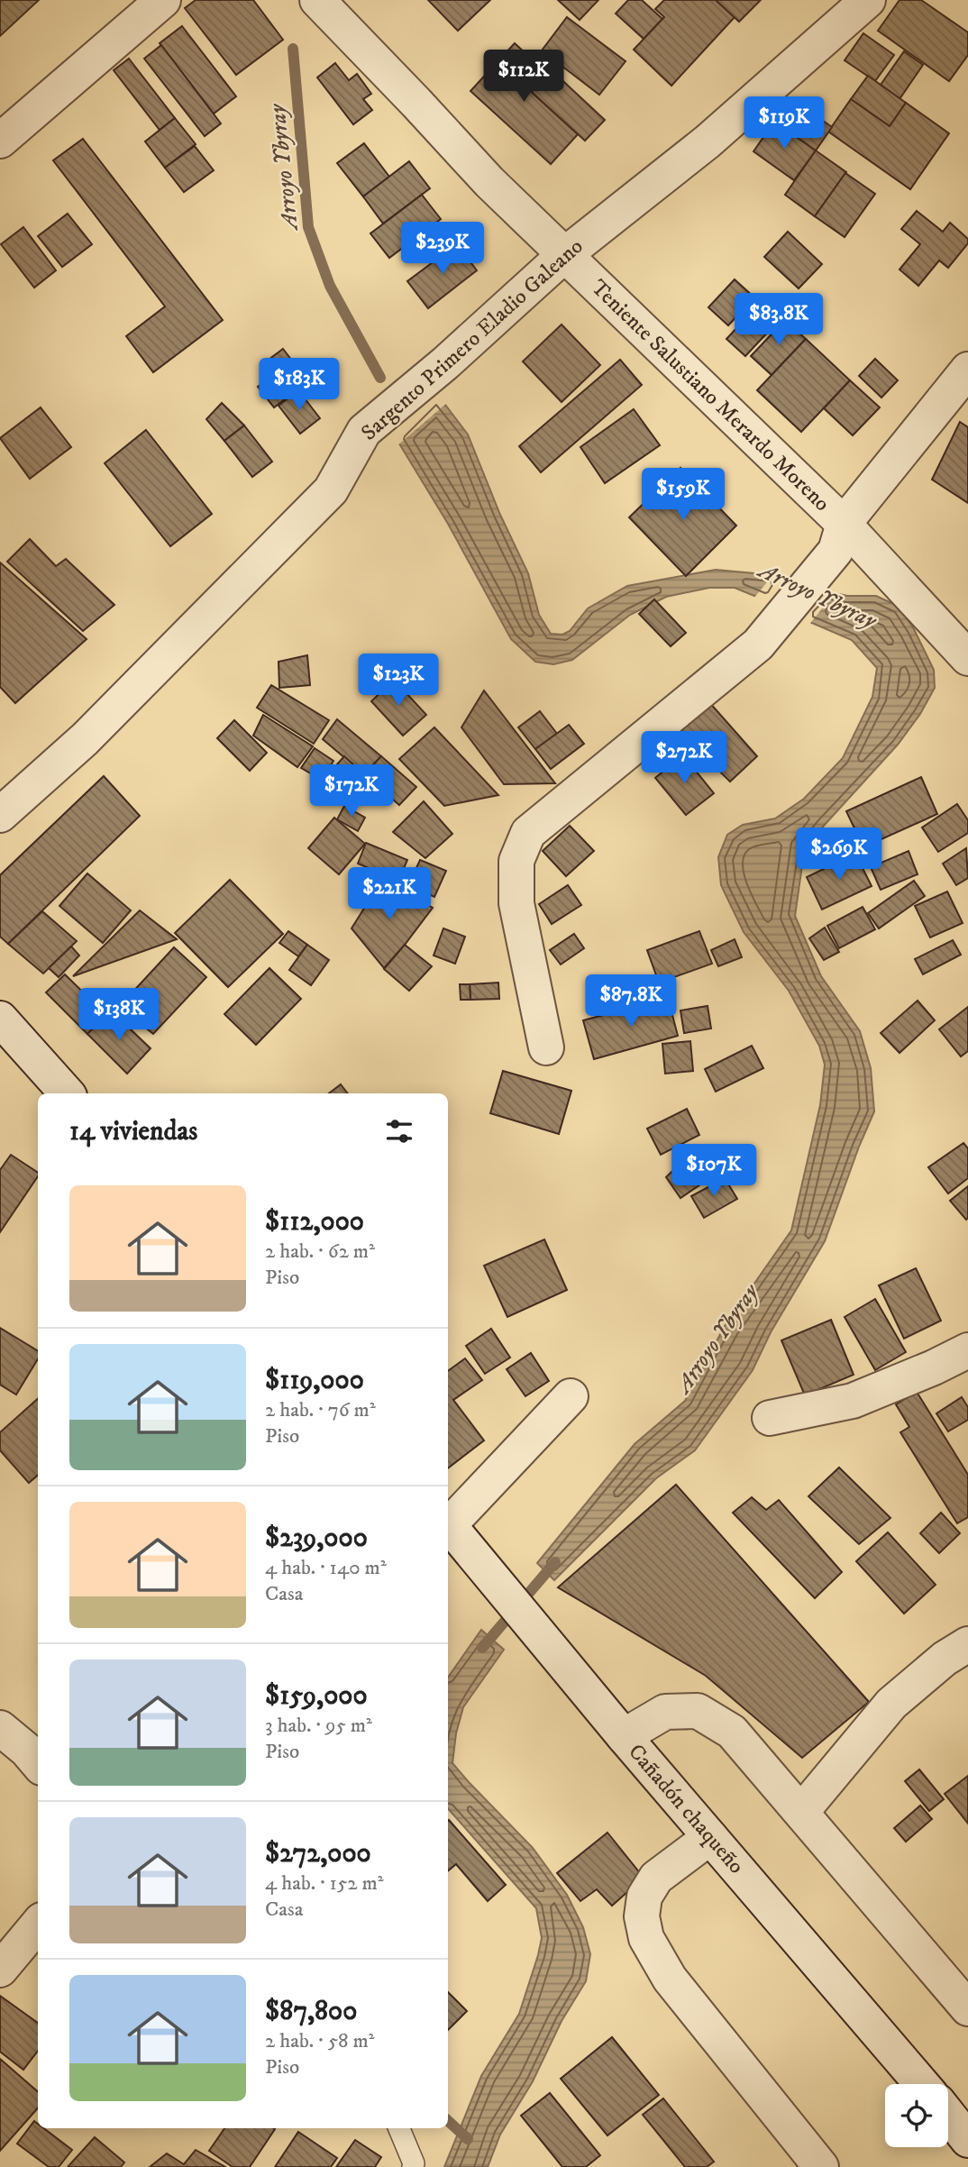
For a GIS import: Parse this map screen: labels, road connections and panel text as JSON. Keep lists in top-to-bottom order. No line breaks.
{"streets":{"street":["Sargento Primero Eladio Galeano","Teniente Salustiano Merardo Moreno","Cañadón chaqueño"]},"crossings":[["Sargento Primero Eladio Galeano","Teniente Salustiano Merardo Moreno"]],"water":["Arroyo Ybyray"],"page":{"price":["$112K","$119K","$239K","$83.8K","$183K","$159K","$123K","$272K","$172K","$269K","$221K","$87.8K","$138K","$107K"],"heading":"14 viviendas","list":[{"name":"$112,000","note":"2 hab. · 62 m² · Piso"},{"name":"$119,000","note":"2 hab. · 76 m² · Piso"},{"name":"$239,000","note":"4 hab. · 140 m² · Casa"},{"name":"$159,000","note":"3 hab. · 95 m² · Piso"},{"name":"$272,000","note":"4 hab. · 152 m² · Casa"},{"name":"$87,800","note":"2 hab. · 58 m² · Piso"}]}}
